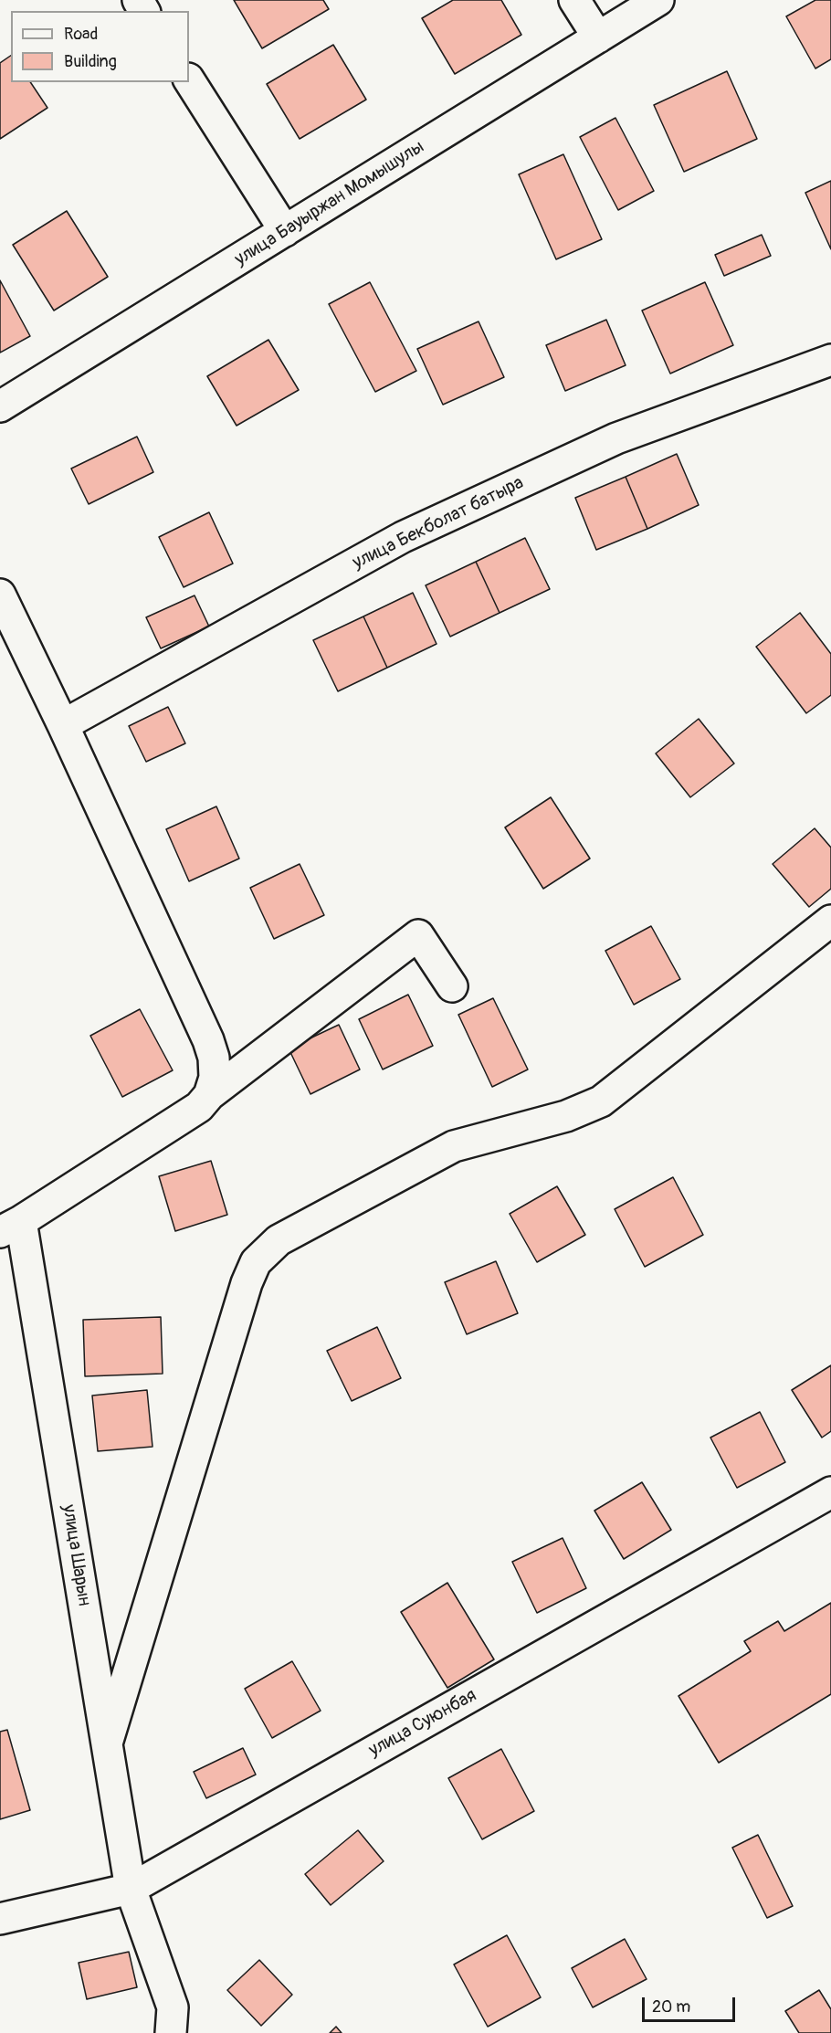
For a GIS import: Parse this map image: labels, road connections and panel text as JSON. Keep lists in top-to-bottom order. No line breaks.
{"streets":{"street":["улица Бауыржан Момышулы","улица Бекболат батыра","улица Шарын","улица Суюнбая"]},"crossings":[["улица Шарын","улица Суюнбая"]],"legend":["Road","Building"],"scale_bar":"20 m"}
